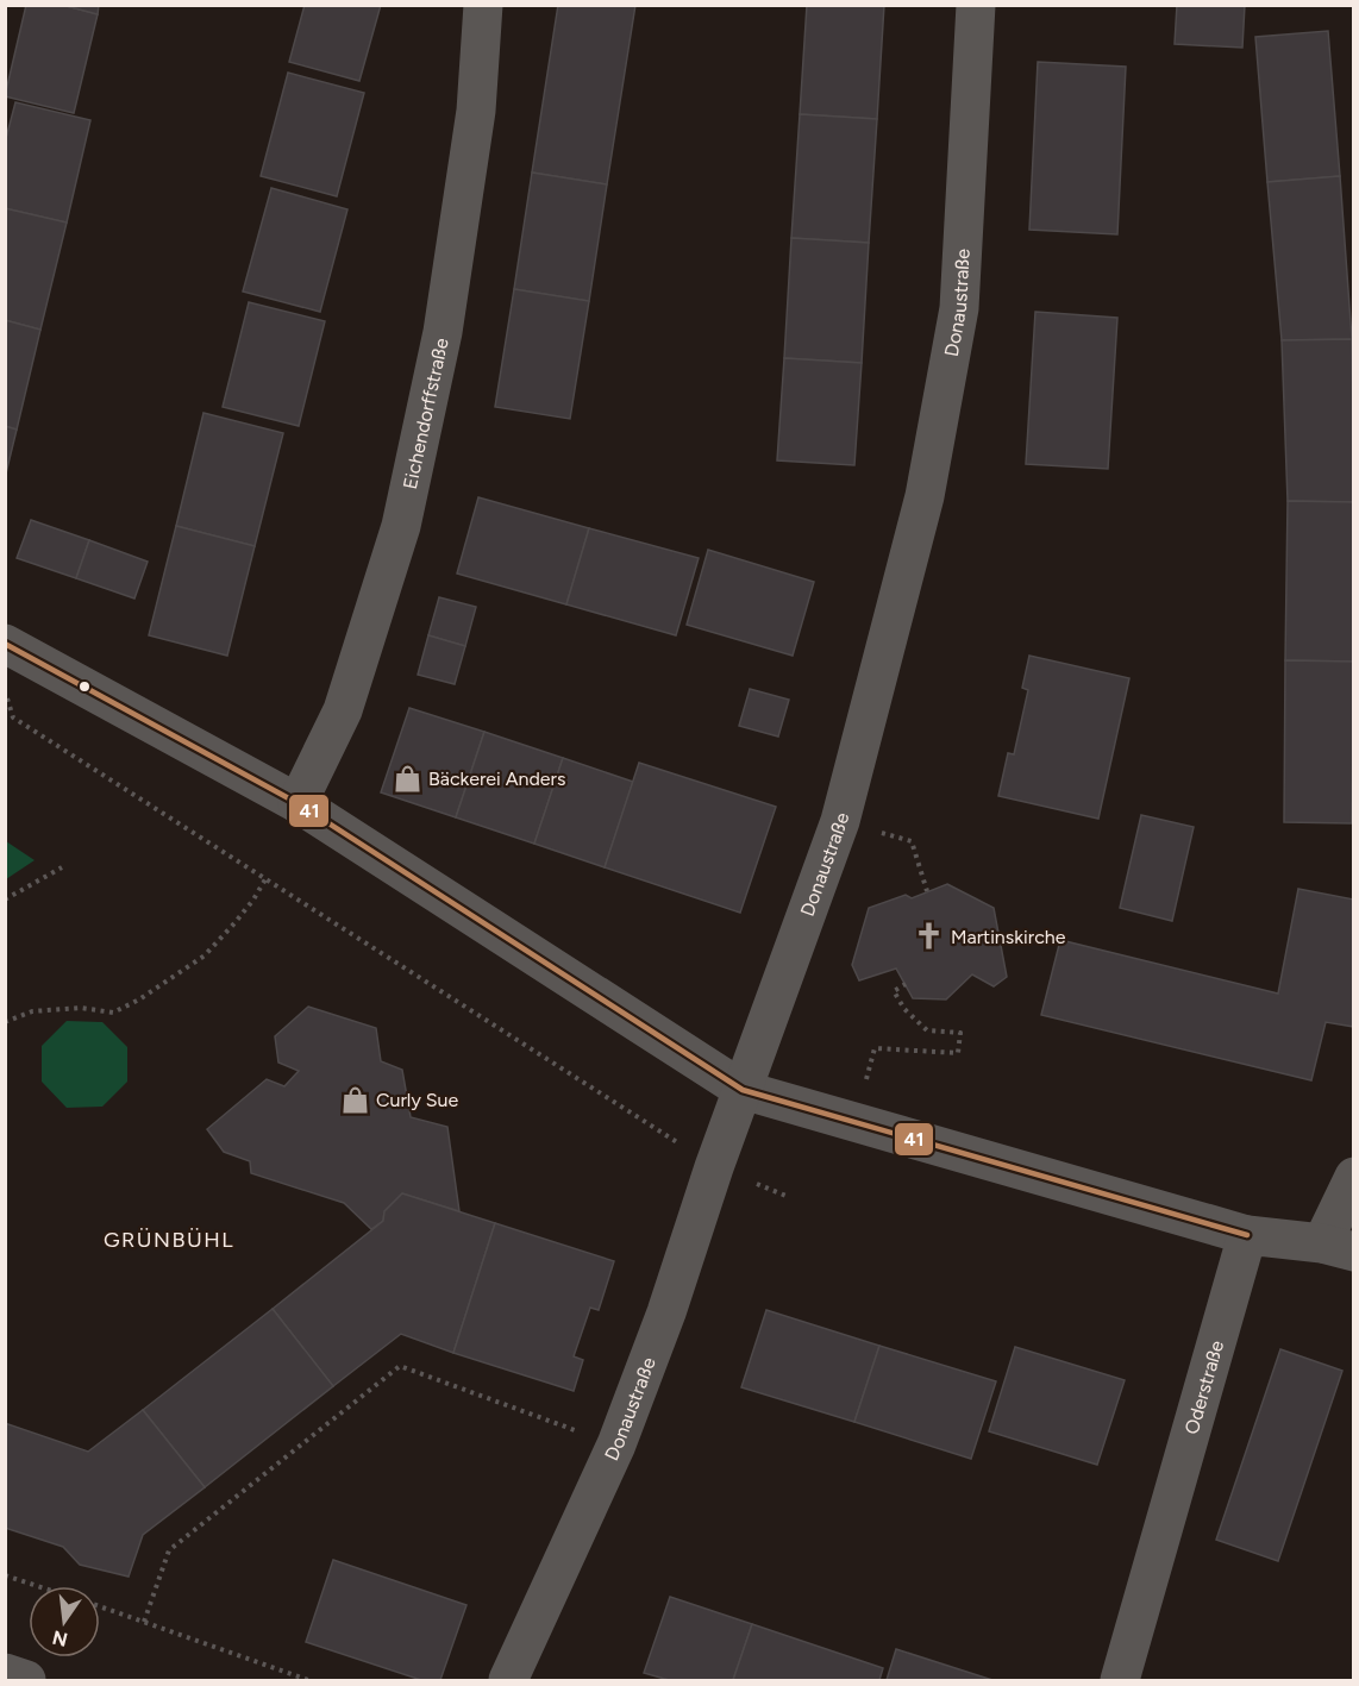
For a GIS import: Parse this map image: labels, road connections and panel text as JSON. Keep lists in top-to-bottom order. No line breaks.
{"streets":{"street":["Donaustraße","Eichendorffstraße","Oderstraße"]},"districts":["GRÜNBÜHL"],"places":{"shop":["Bäckerei Anders","Curly Sue"],"church":["Martinskirche"]},"lines":["transit line 41"],"north":"bottom"}
